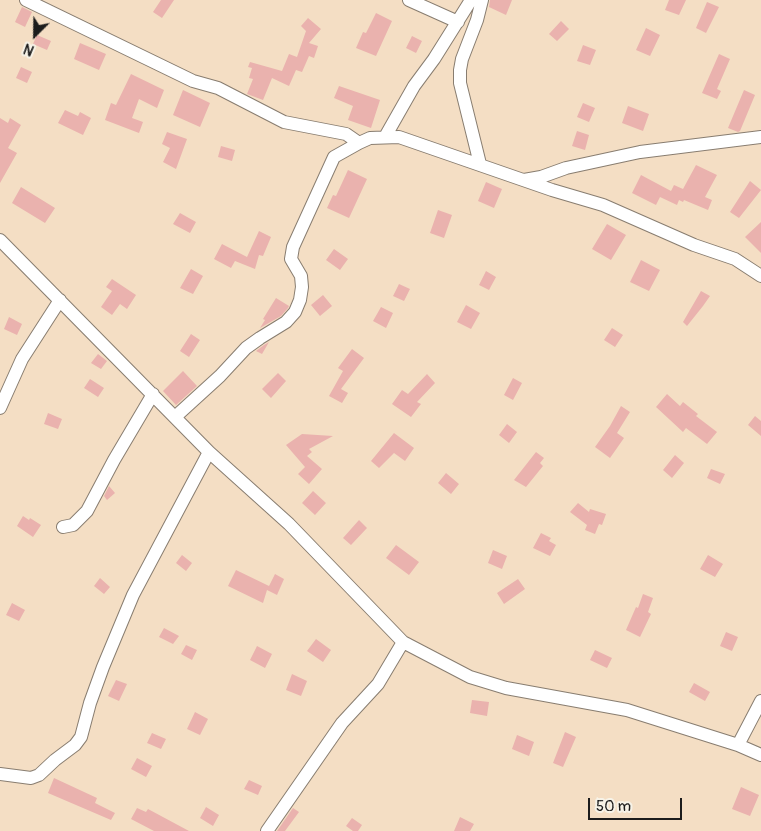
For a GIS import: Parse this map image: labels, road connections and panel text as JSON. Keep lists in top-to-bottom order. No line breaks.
{"scale_bar":"50 m","north":"bottom left"}
